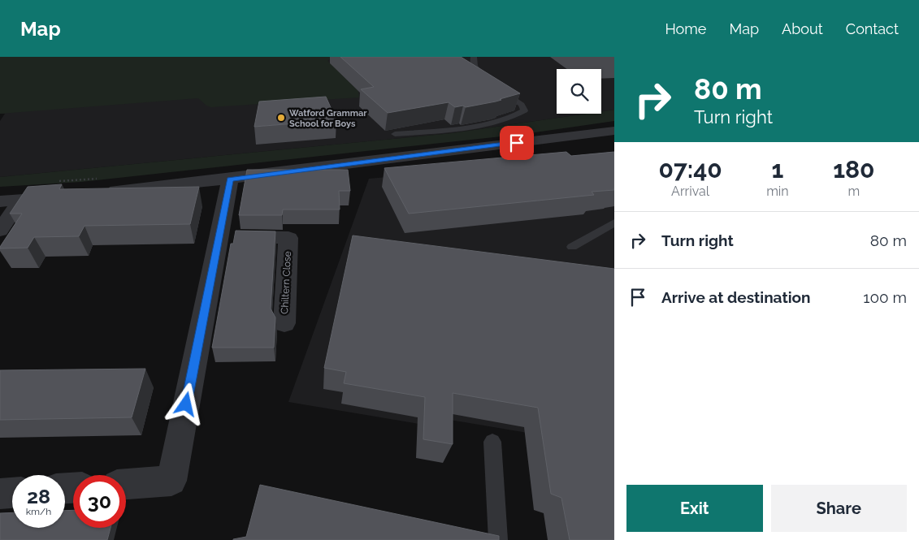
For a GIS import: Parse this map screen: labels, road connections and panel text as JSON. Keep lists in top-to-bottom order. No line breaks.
{"streets":{"street":["Chiltern Close"]},"places":["Watford Grammar School for Boys"],"page":{"header":"Map","nav":["Home","Map","About","Contact"],"turn":["80 m","Turn right"],"eta":["07:40","Arrival","1","min","180","m"],"list":[{"name":"Turn right","value":"80 m"},{"name":"Arrive at destination","value":"100 m"}],"speed":"28 km/h","limit":"30","buttons":["Exit","Share"]}}
